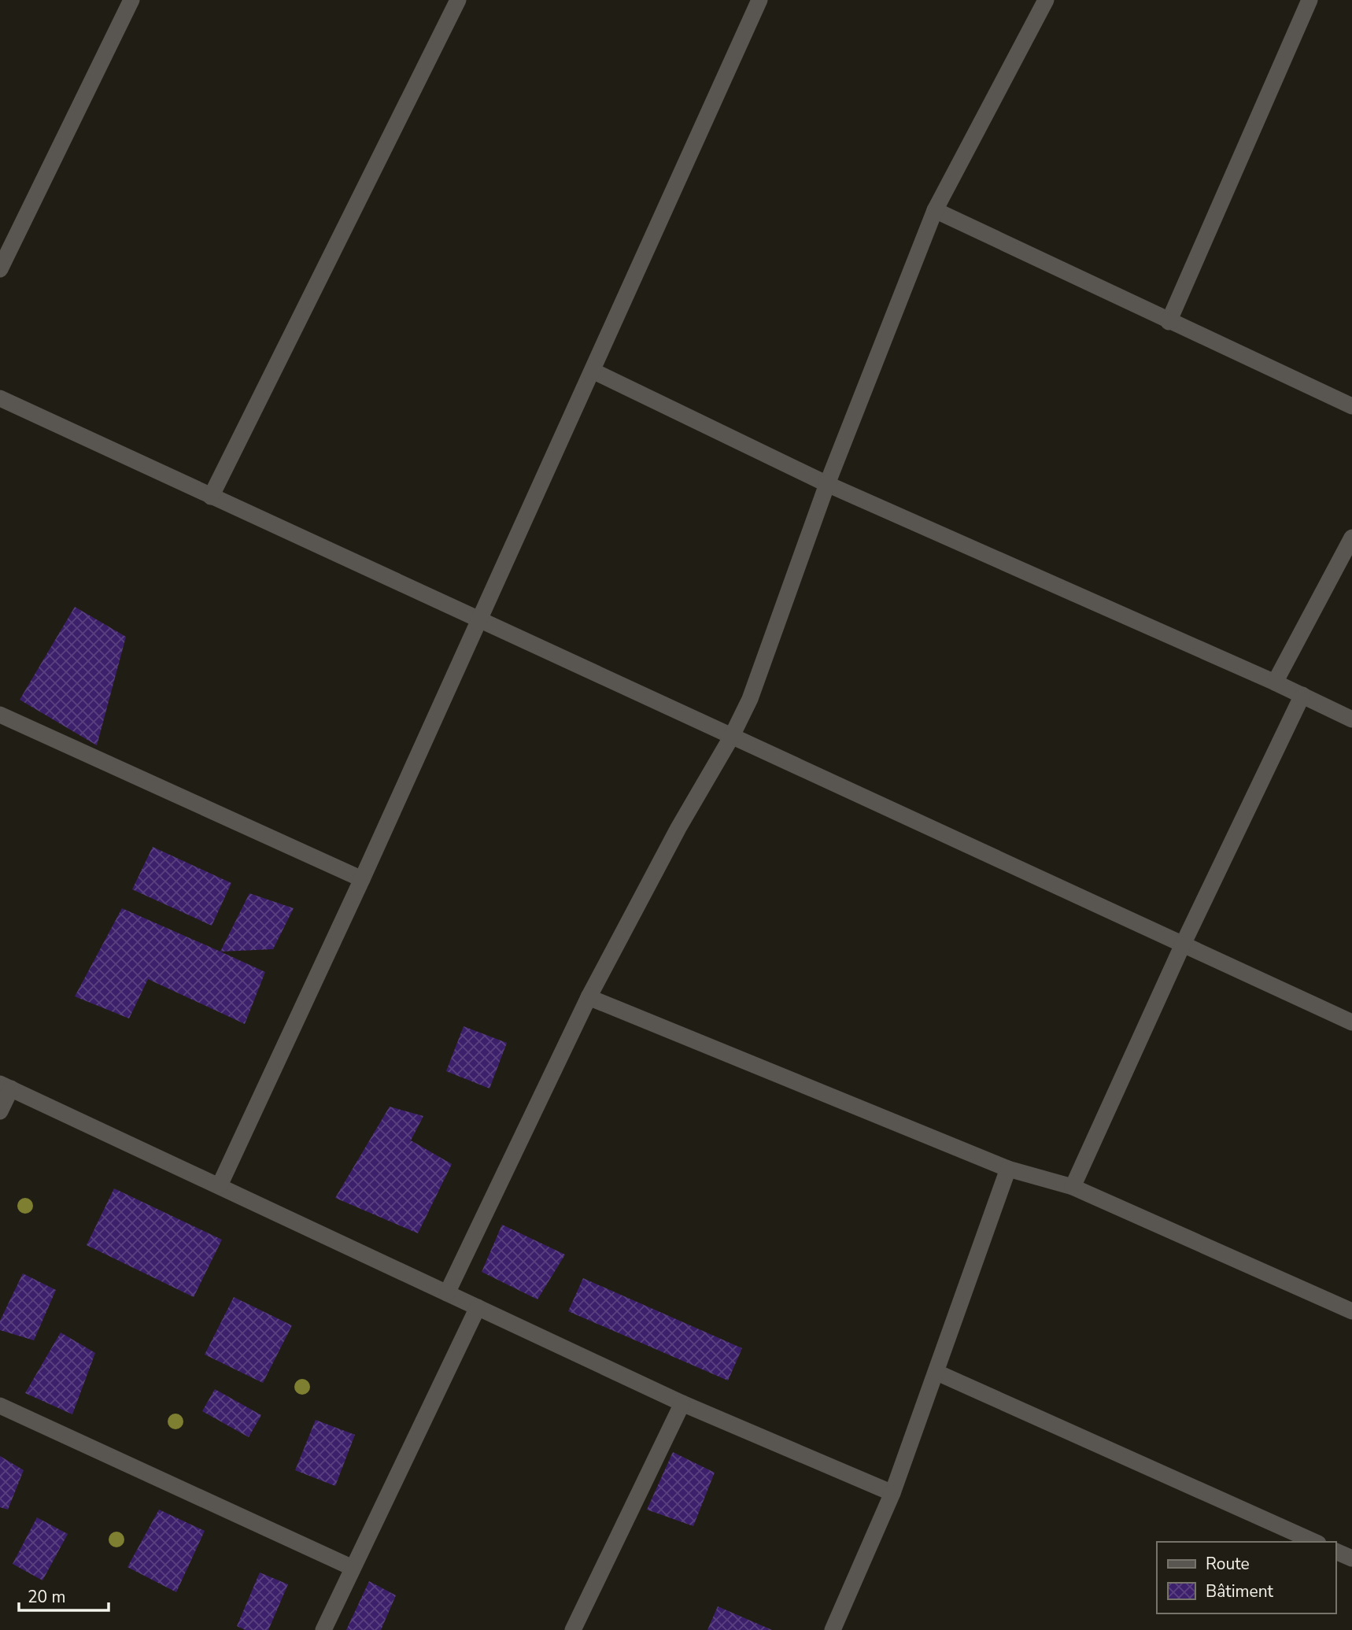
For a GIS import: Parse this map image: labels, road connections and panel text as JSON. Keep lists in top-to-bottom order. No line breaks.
{"legend":["Route","Bâtiment"],"scale_bar":"20 m"}
